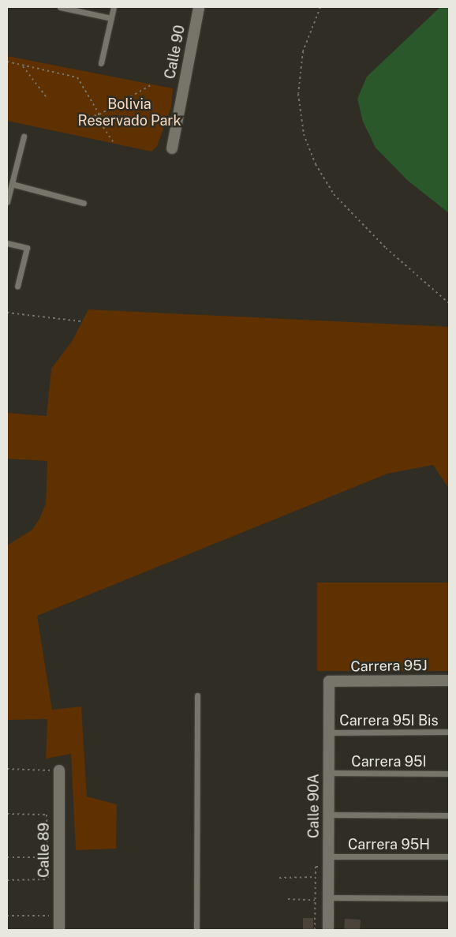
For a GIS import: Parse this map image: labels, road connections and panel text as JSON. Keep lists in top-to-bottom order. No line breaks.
{"streets":{"street":["Calle 90","Carrera 95J","Calle 90A","Calle 89"],"lane":["Carrera 95I Bis","Carrera 95I","Carrera 95H"]},"crossings":[["Carrera 95J","Calle 90A"],["Carrera 95I Bis","Calle 90A"],["Carrera 95I","Calle 90A"],["Calle 90A","Carrera 95H"]],"parks":["Bolivia Reservado Park"]}
